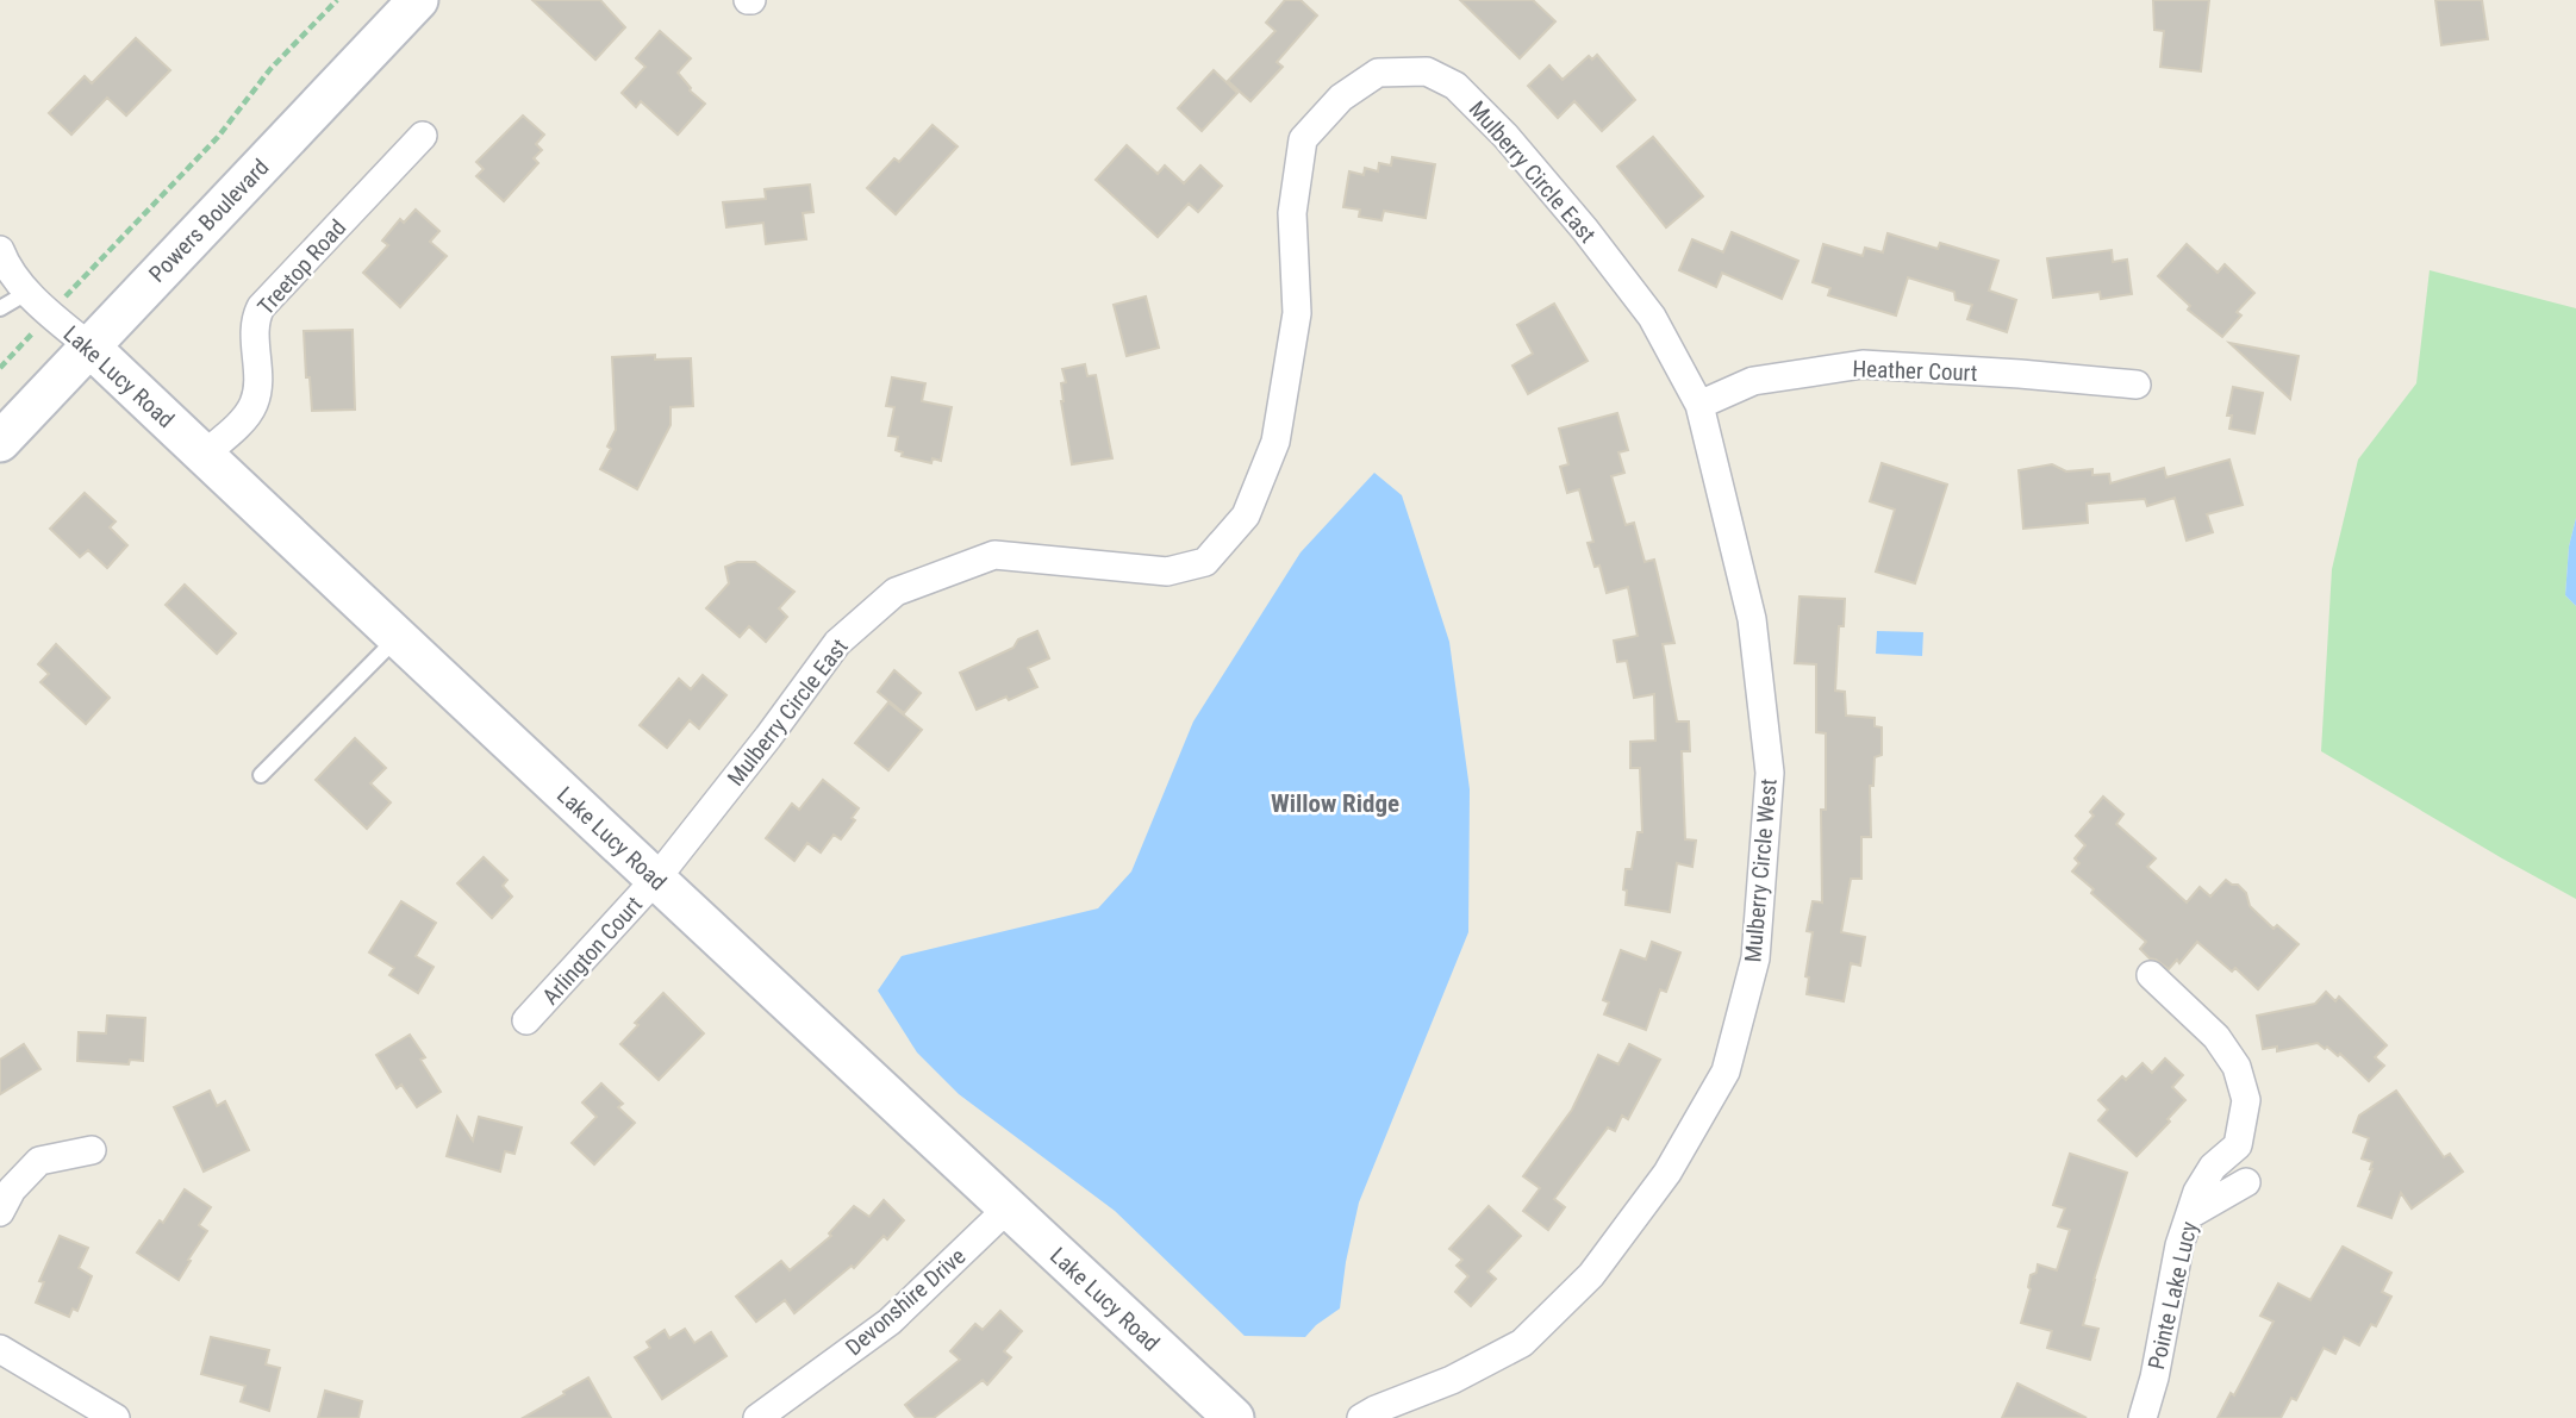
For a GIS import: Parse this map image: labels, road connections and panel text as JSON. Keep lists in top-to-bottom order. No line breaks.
{"streets":{"street":["Mulberry Circle East","Powers Boulevard","Treetop Road","Heather Court","Lake Lucy Road","Mulberry Circle West","Arlington Court","Pointe Lake Lucy","Devonshire Drive"]},"crossings":[["Mulberry Circle East","Heather Court"],["Mulberry Circle East","Lake Lucy Road"],["Mulberry Circle East","Mulberry Circle West"],["Mulberry Circle East","Arlington Court"],["Powers Boulevard","Lake Lucy Road"],["Treetop Road","Lake Lucy Road"],["Heather Court","Mulberry Circle West"],["Lake Lucy Road","Arlington Court"],["Lake Lucy Road","Devonshire Drive"]],"districts":["Willow Ridge"]}
